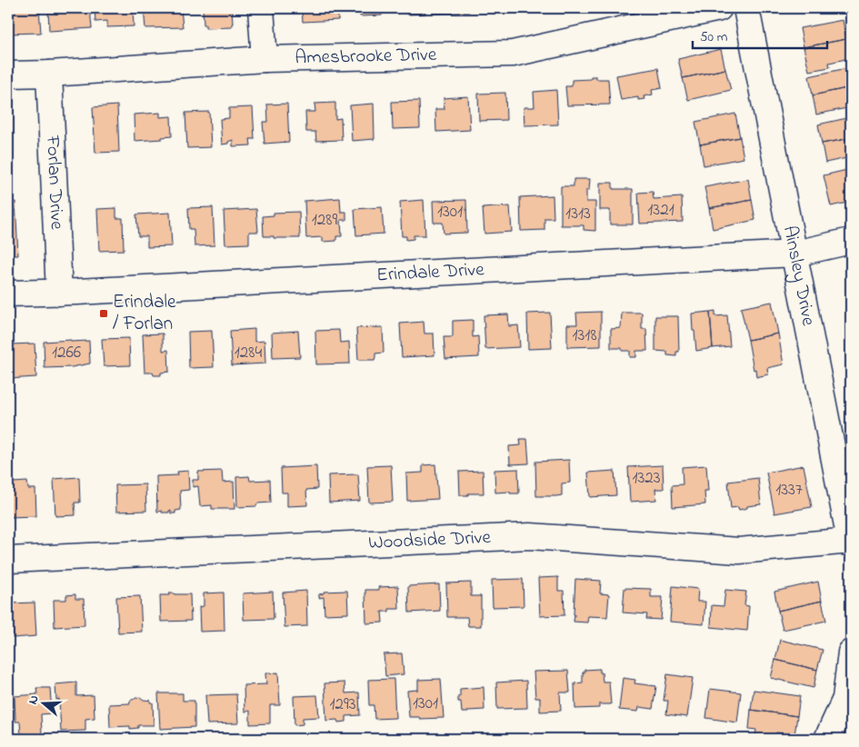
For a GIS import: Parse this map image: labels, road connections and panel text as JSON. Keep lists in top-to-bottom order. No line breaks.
{"streets":{"street":["Amesbrooke Drive","Forlan Drive","Erindale Drive","Ainsley Drive","Woodside Drive"]},"crossings":[["Amesbrooke Drive","Forlan Drive"],["Forlan Drive","Erindale Drive"],["Erindale Drive","Ainsley Drive"],["Ainsley Drive","Woodside Drive"]],"places":{"transit":["Erindale / Forlan"]},"house_numbers":["1321","1301","1313","1289","1318","1266","1284","1323","1337","1301","1293"],"scale_bar":"50 m","north":"left"}
